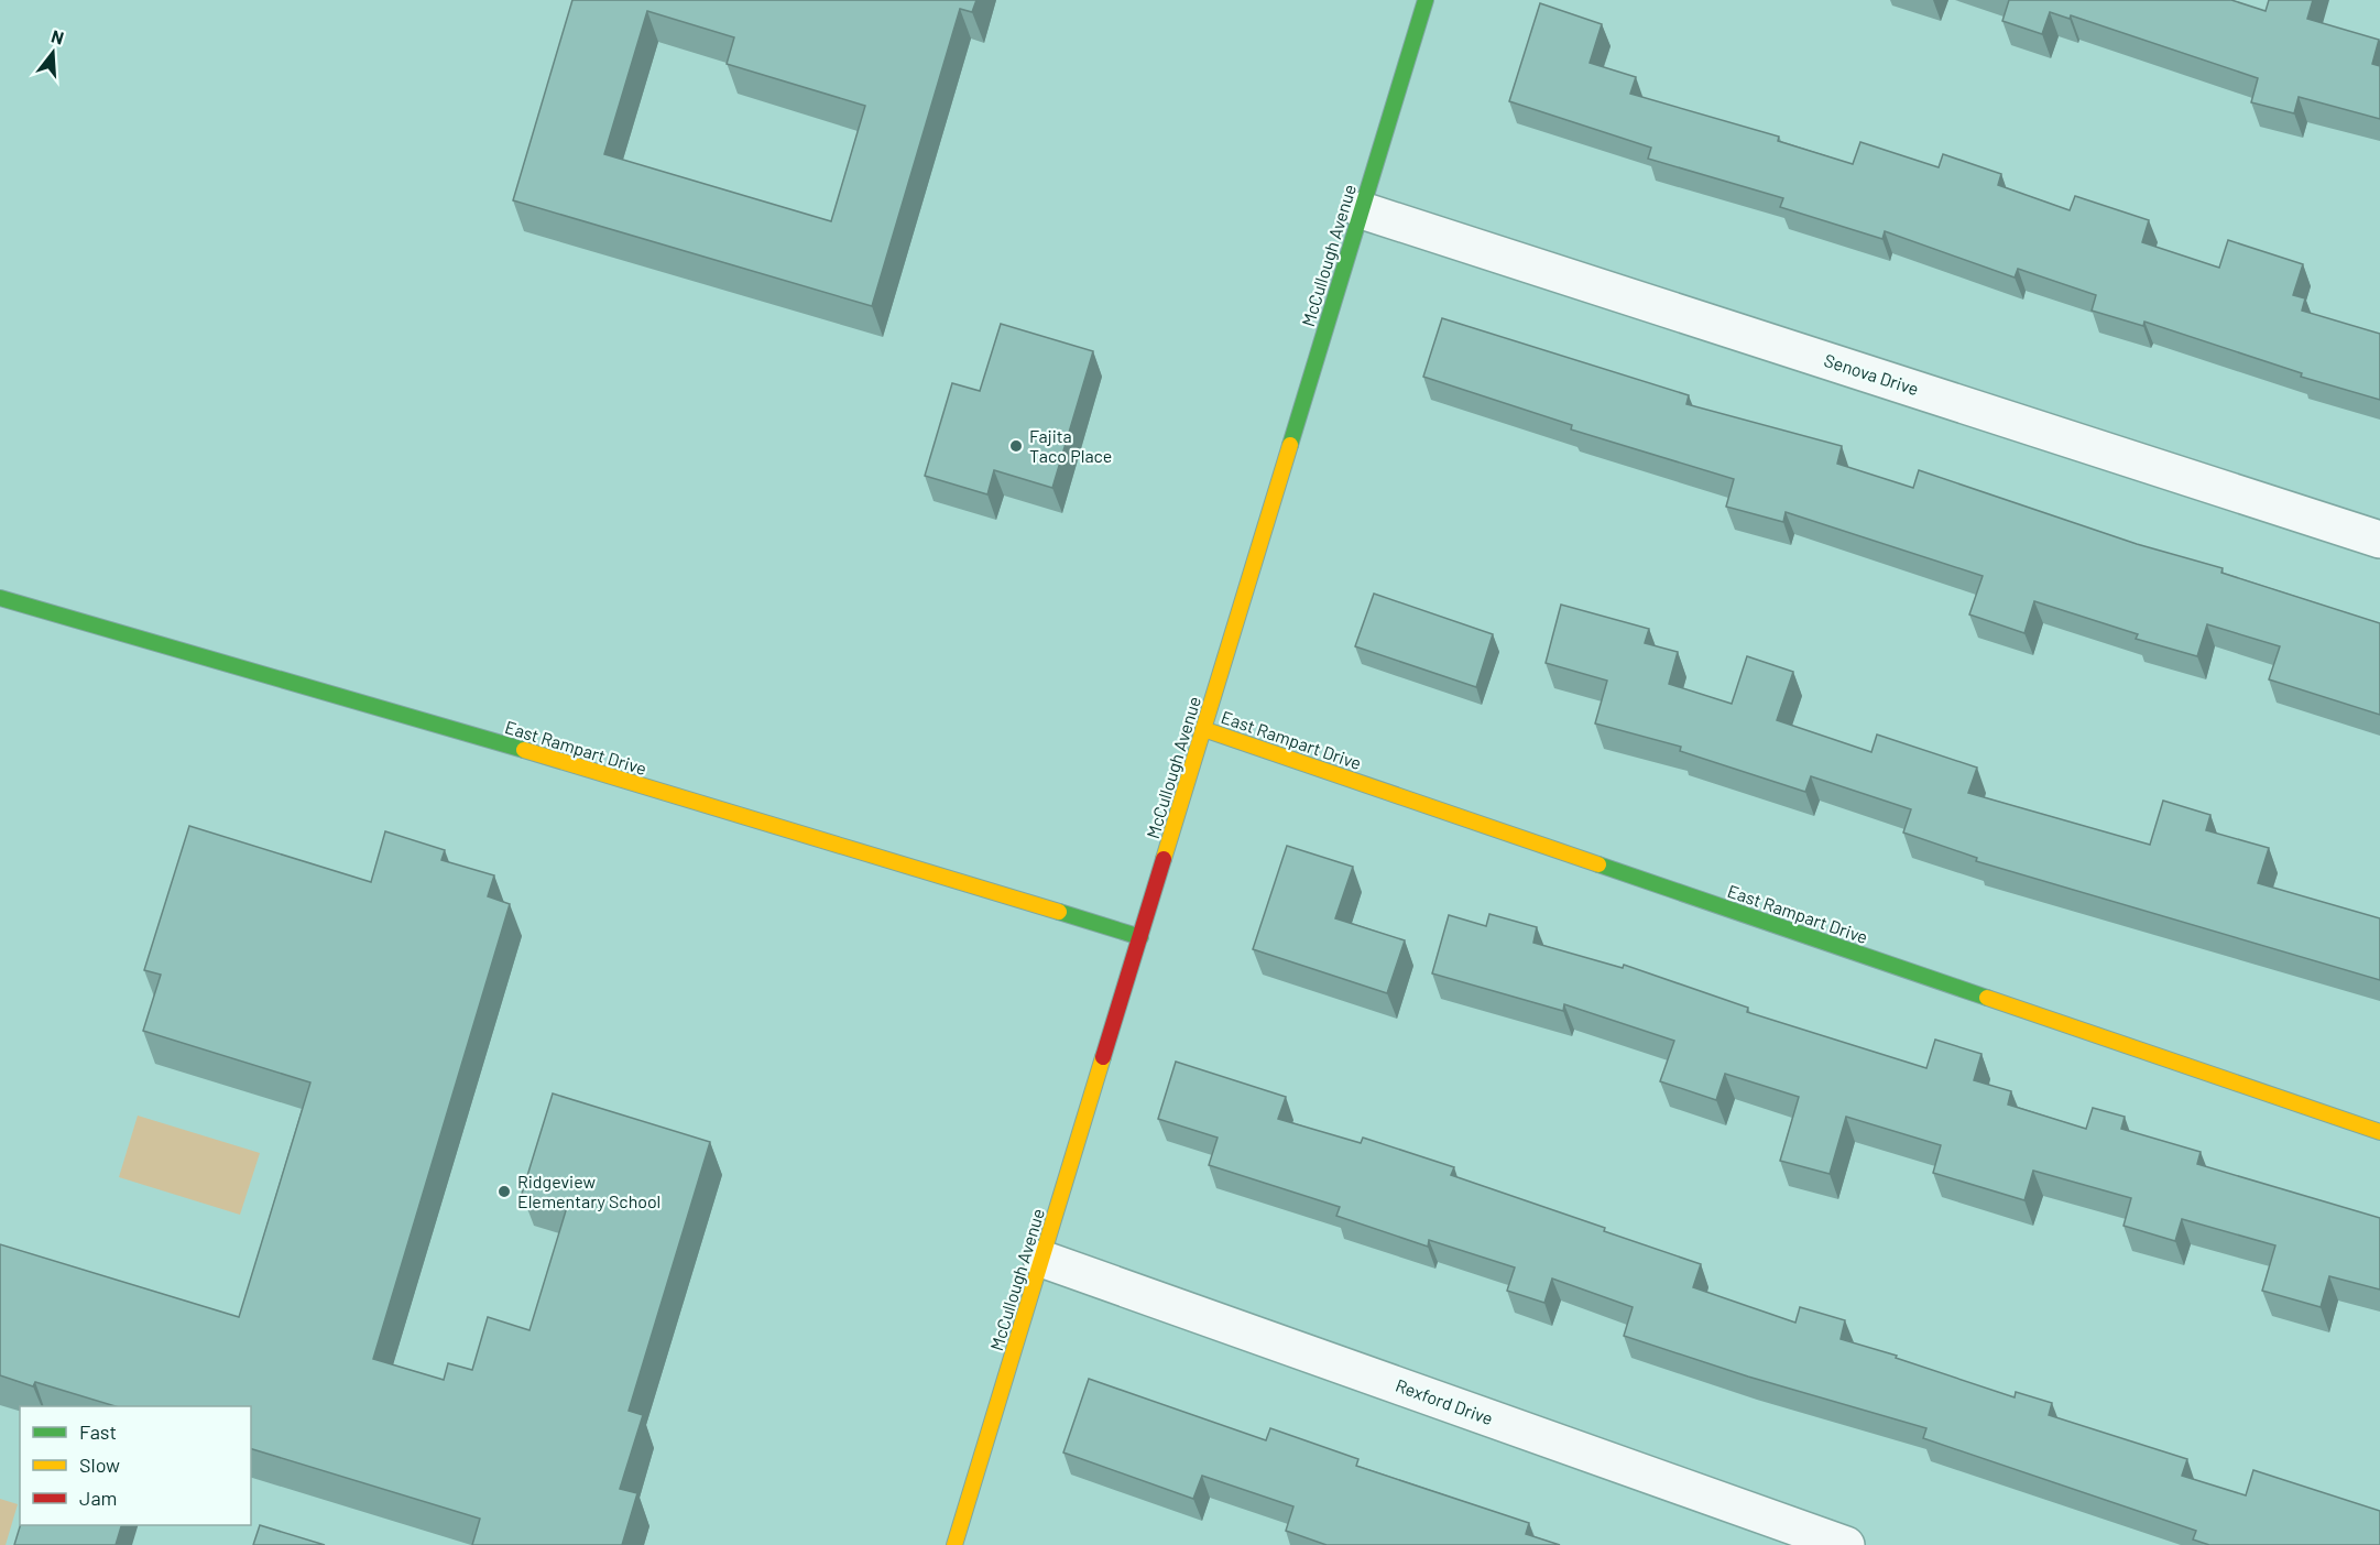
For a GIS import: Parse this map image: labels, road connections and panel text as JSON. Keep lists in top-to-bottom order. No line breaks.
{"streets":{"street":["McCullough Avenue","Senova Drive","East Rampart Drive","Rexford Drive"]},"crossings":[["McCullough Avenue","Senova Drive"],["McCullough Avenue","East Rampart Drive"],["McCullough Avenue","Rexford Drive"]],"places":["Fajita Taco Place","Ridgeview Elementary School"],"legend":["Fast","Slow","Jam"],"north":"top"}
